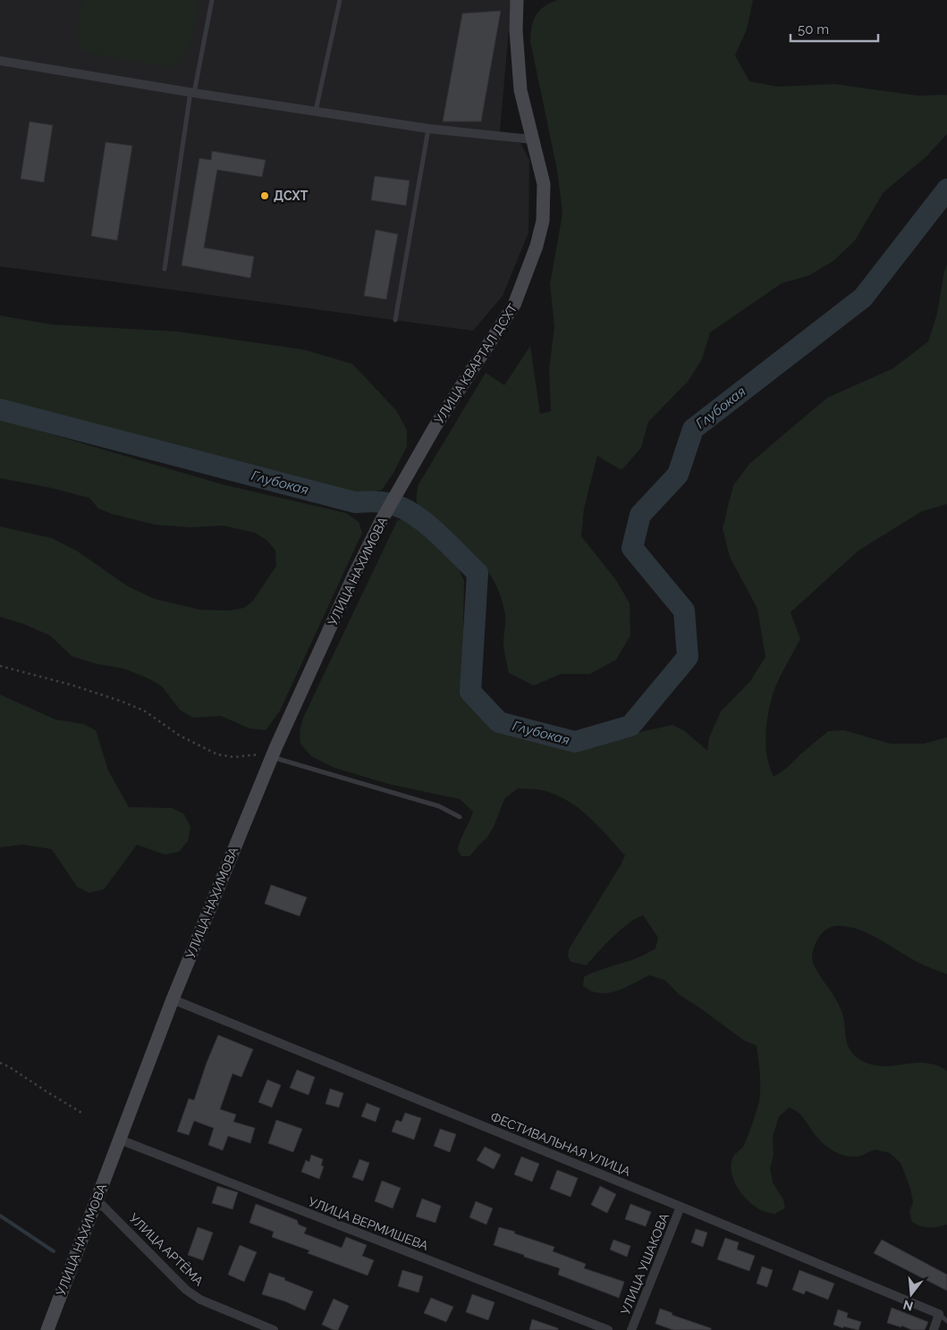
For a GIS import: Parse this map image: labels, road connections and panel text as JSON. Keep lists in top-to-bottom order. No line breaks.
{"streets":{"street":["УЛИЦА КВАРТАЛ ДСХТ","УЛИЦА НАХИМОВА","ФЕСТИВАЛЬНАЯ УЛИЦА","УЛИЦА ВЕРМИШЕВА","УЛИЦА АРТЁМА","УЛИЦА УШАКОВА"]},"crossings":[["УЛИЦА КВАРТАЛ ДСХТ","УЛИЦА НАХИМОВА"],["УЛИЦА НАХИМОВА","ФЕСТИВАЛЬНАЯ УЛИЦА"],["УЛИЦА НАХИМОВА","УЛИЦА ВЕРМИШЕВА"],["УЛИЦА НАХИМОВА","УЛИЦА АРТЁМА"],["ФЕСТИВАЛЬНАЯ УЛИЦА","УЛИЦА УШАКОВА"]],"water":["Глубокая"],"places":["ДСХТ"],"scale_bar":"50 m","north":"bottom"}
